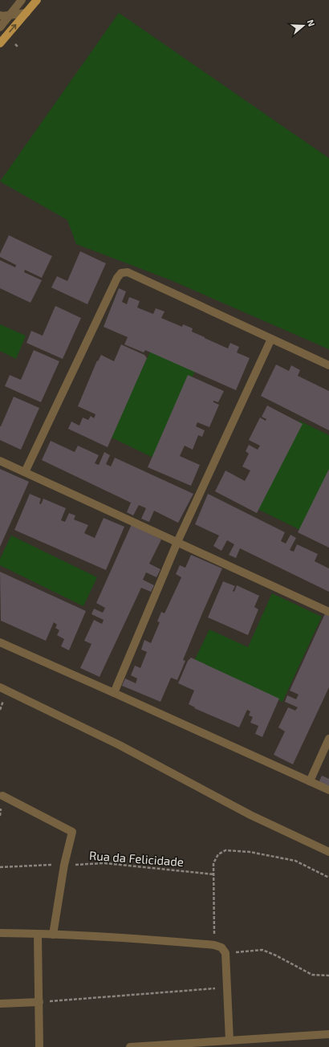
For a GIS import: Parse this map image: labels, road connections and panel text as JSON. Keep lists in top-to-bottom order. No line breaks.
{"streets":{"path":["Rua da Felicidade"]},"north":"right"}
